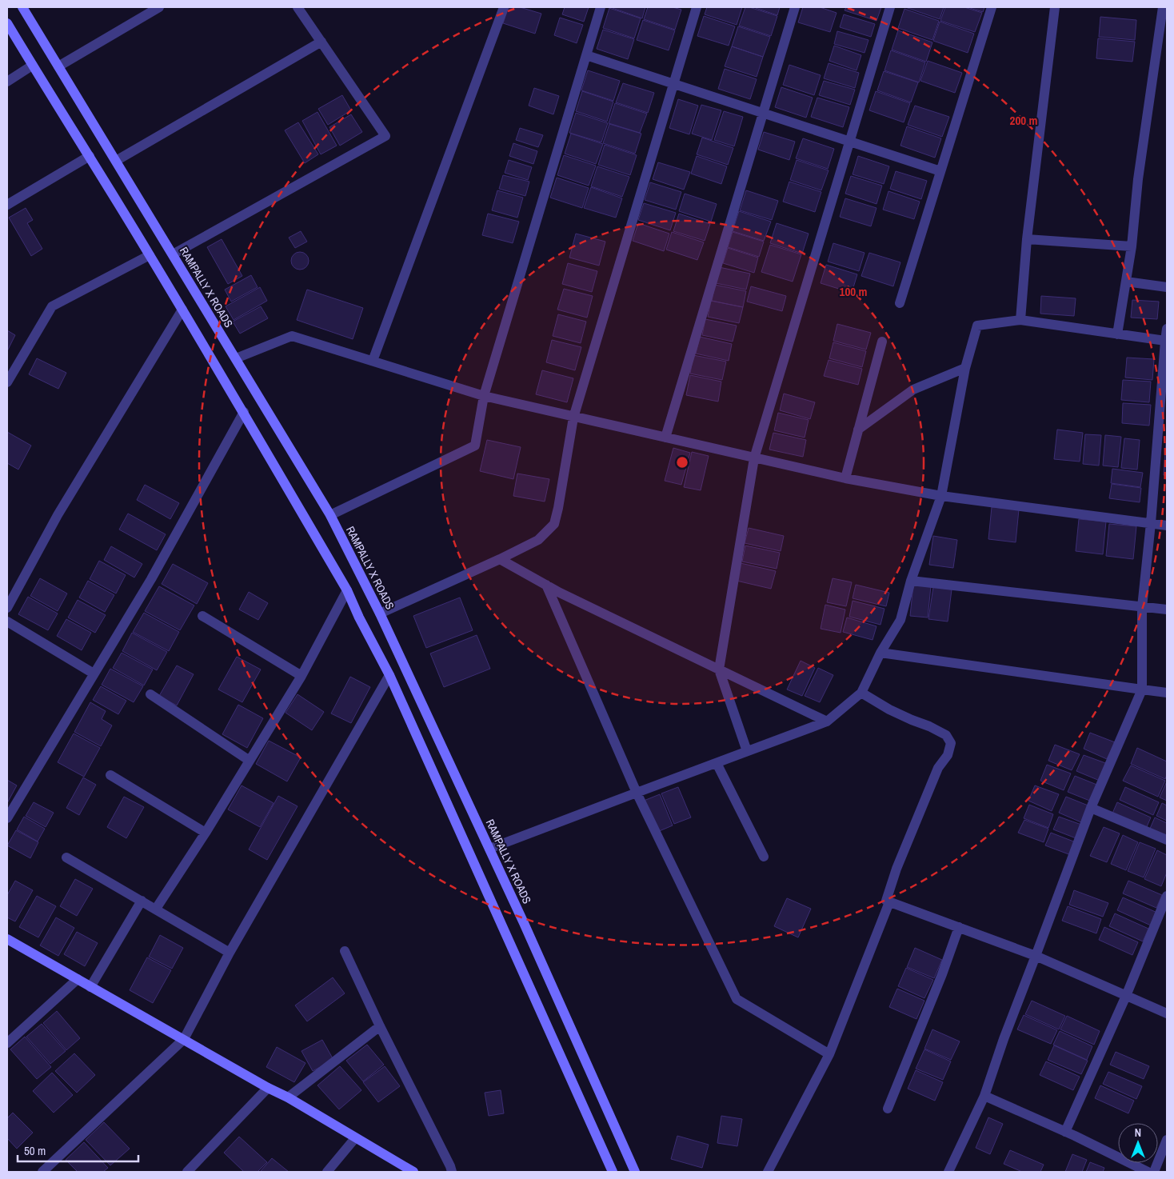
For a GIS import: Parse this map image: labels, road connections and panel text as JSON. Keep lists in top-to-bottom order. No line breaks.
{"streets":{"main road":["RAMPALLY X ROADS"]},"scale_bar":"50 m","north":"top","rings":["200 m","100 m"]}
